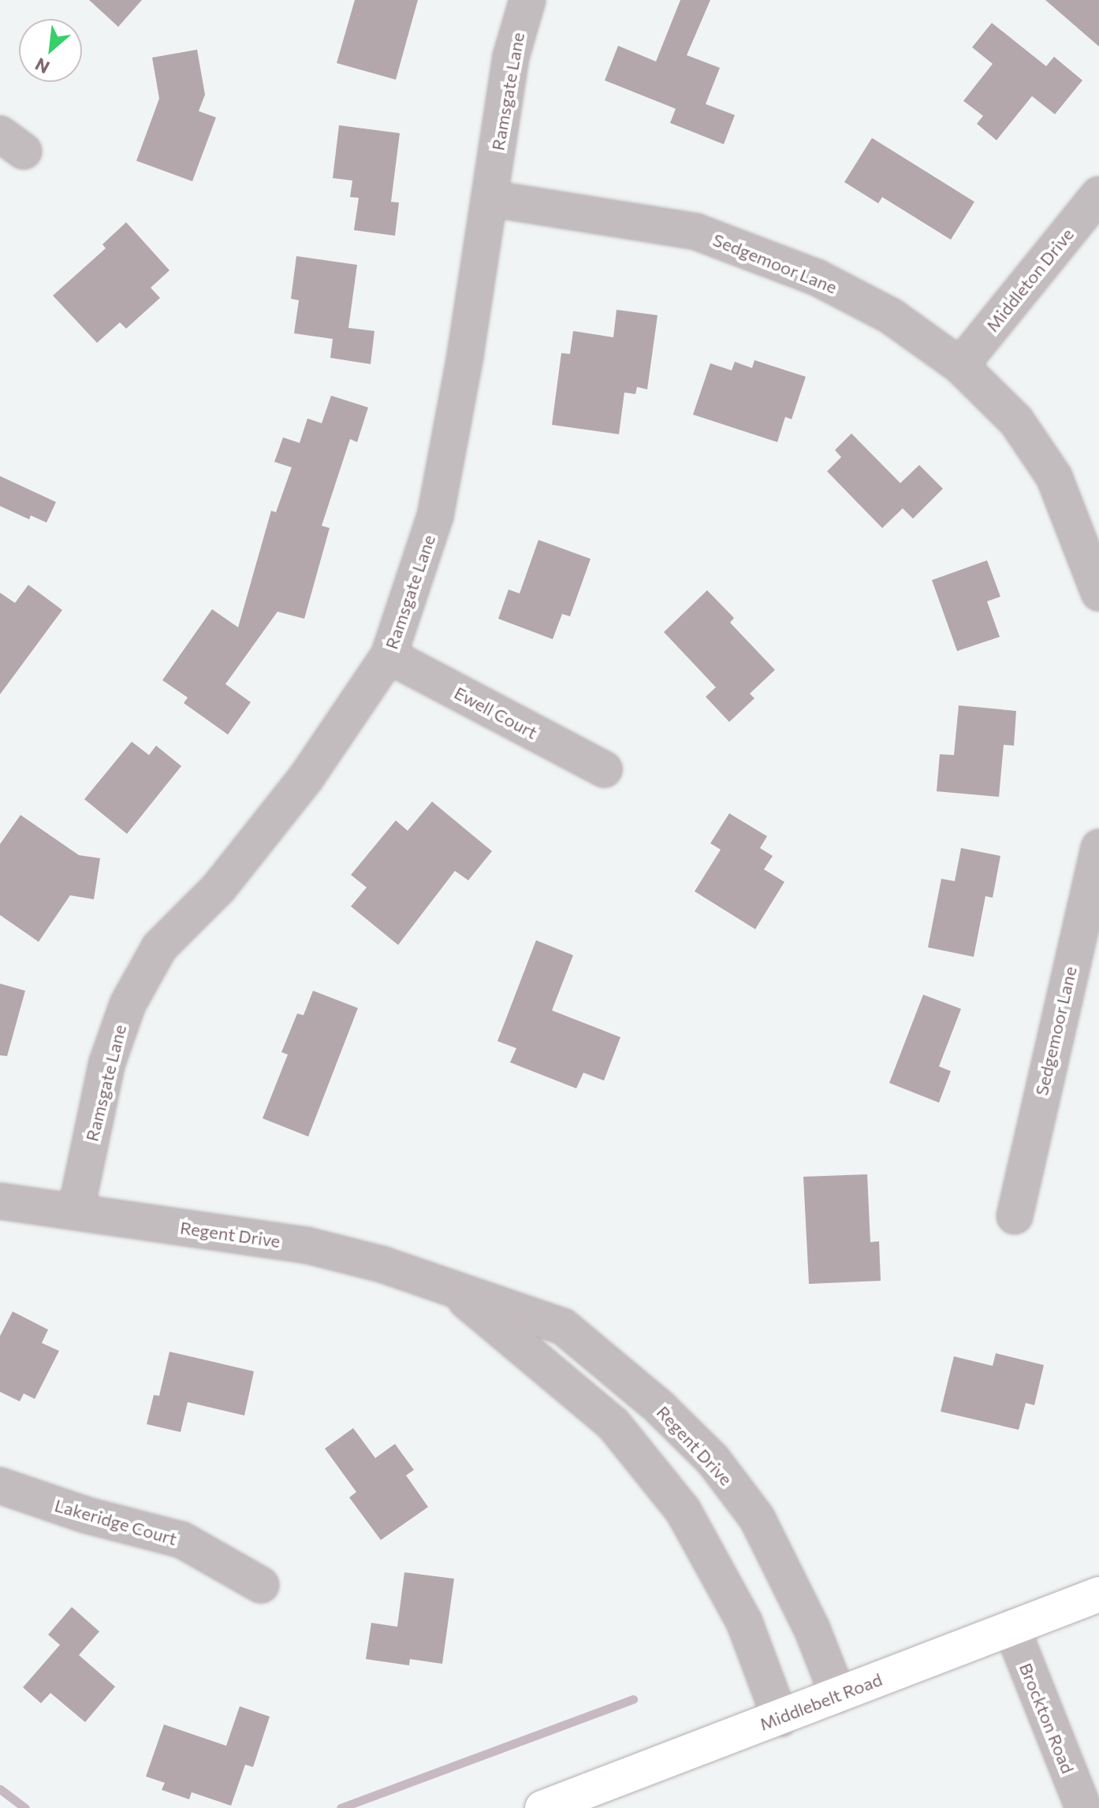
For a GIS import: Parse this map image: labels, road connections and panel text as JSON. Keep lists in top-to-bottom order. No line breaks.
{"streets":{"street":["Ramsgate Lane","Sedgemoor Lane","Middleton Drive","Ewell Court","Regent Drive","Lakeridge Court","Middlebelt Road","Brockton Road"]},"crossings":[["Ramsgate Lane","Sedgemoor Lane"],["Ramsgate Lane","Ewell Court"],["Ramsgate Lane","Regent Drive"],["Sedgemoor Lane","Middleton Drive"],["Regent Drive","Middlebelt Road"],["Middlebelt Road","Brockton Road"]],"north":"bottom left"}
